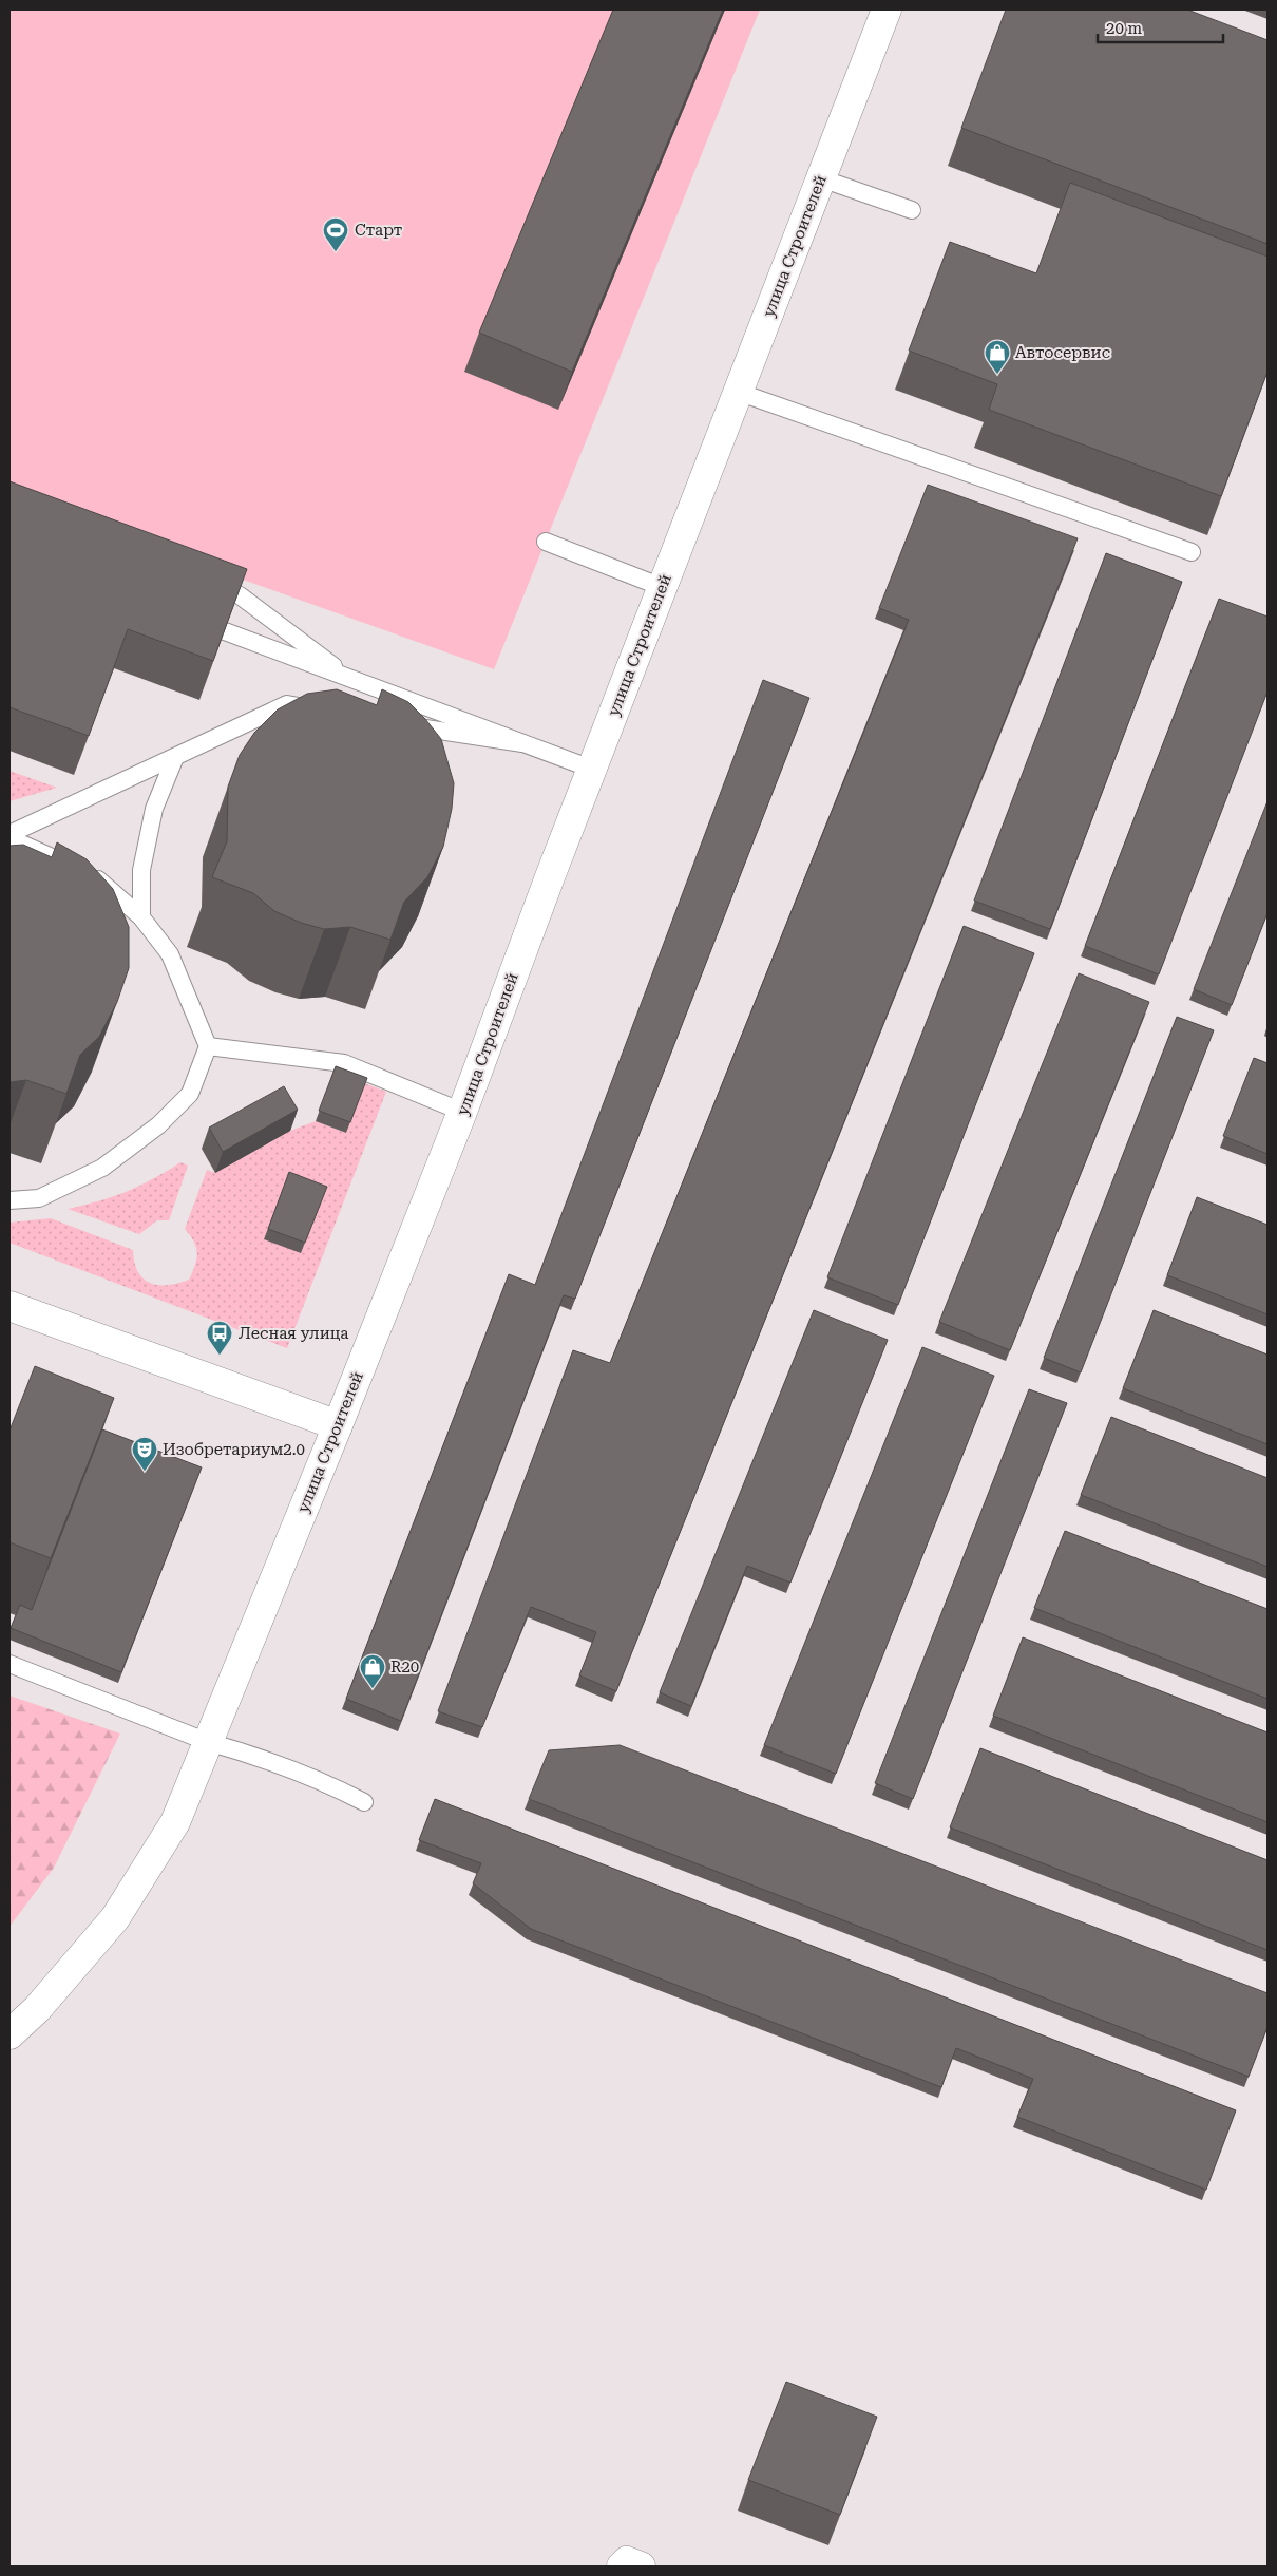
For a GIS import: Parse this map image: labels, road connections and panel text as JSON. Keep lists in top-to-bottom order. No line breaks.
{"streets":{"street":["улица Строителей"]},"places":{"sports":["Старт"],"shop":["Автосервис","R20"],"bus stop":["Лесная улица"],"theatre":["Изобретариум2.0"]},"scale_bar":"20 m"}
